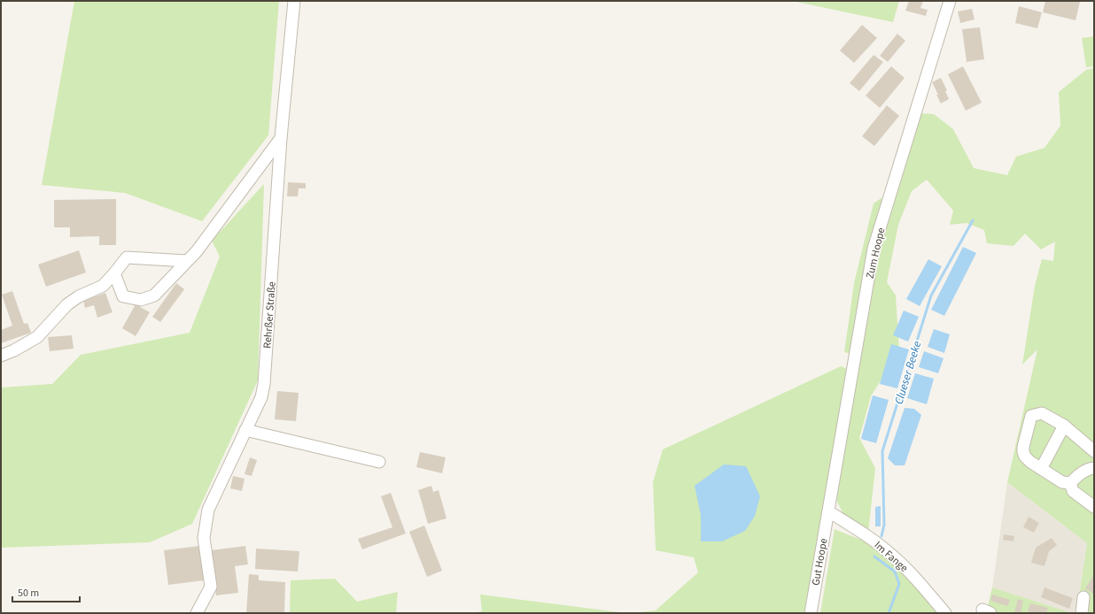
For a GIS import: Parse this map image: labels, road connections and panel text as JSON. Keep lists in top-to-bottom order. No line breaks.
{"streets":{"street":["Zum Hoope","Rehrßer Straße","Im Fange","Gut Hoope"]},"crossings":[["Zum Hoope","Im Fange"],["Zum Hoope","Gut Hoope"],["Im Fange","Gut Hoope"]],"water":["Clueser Beeke"],"scale_bar":"50 m"}
